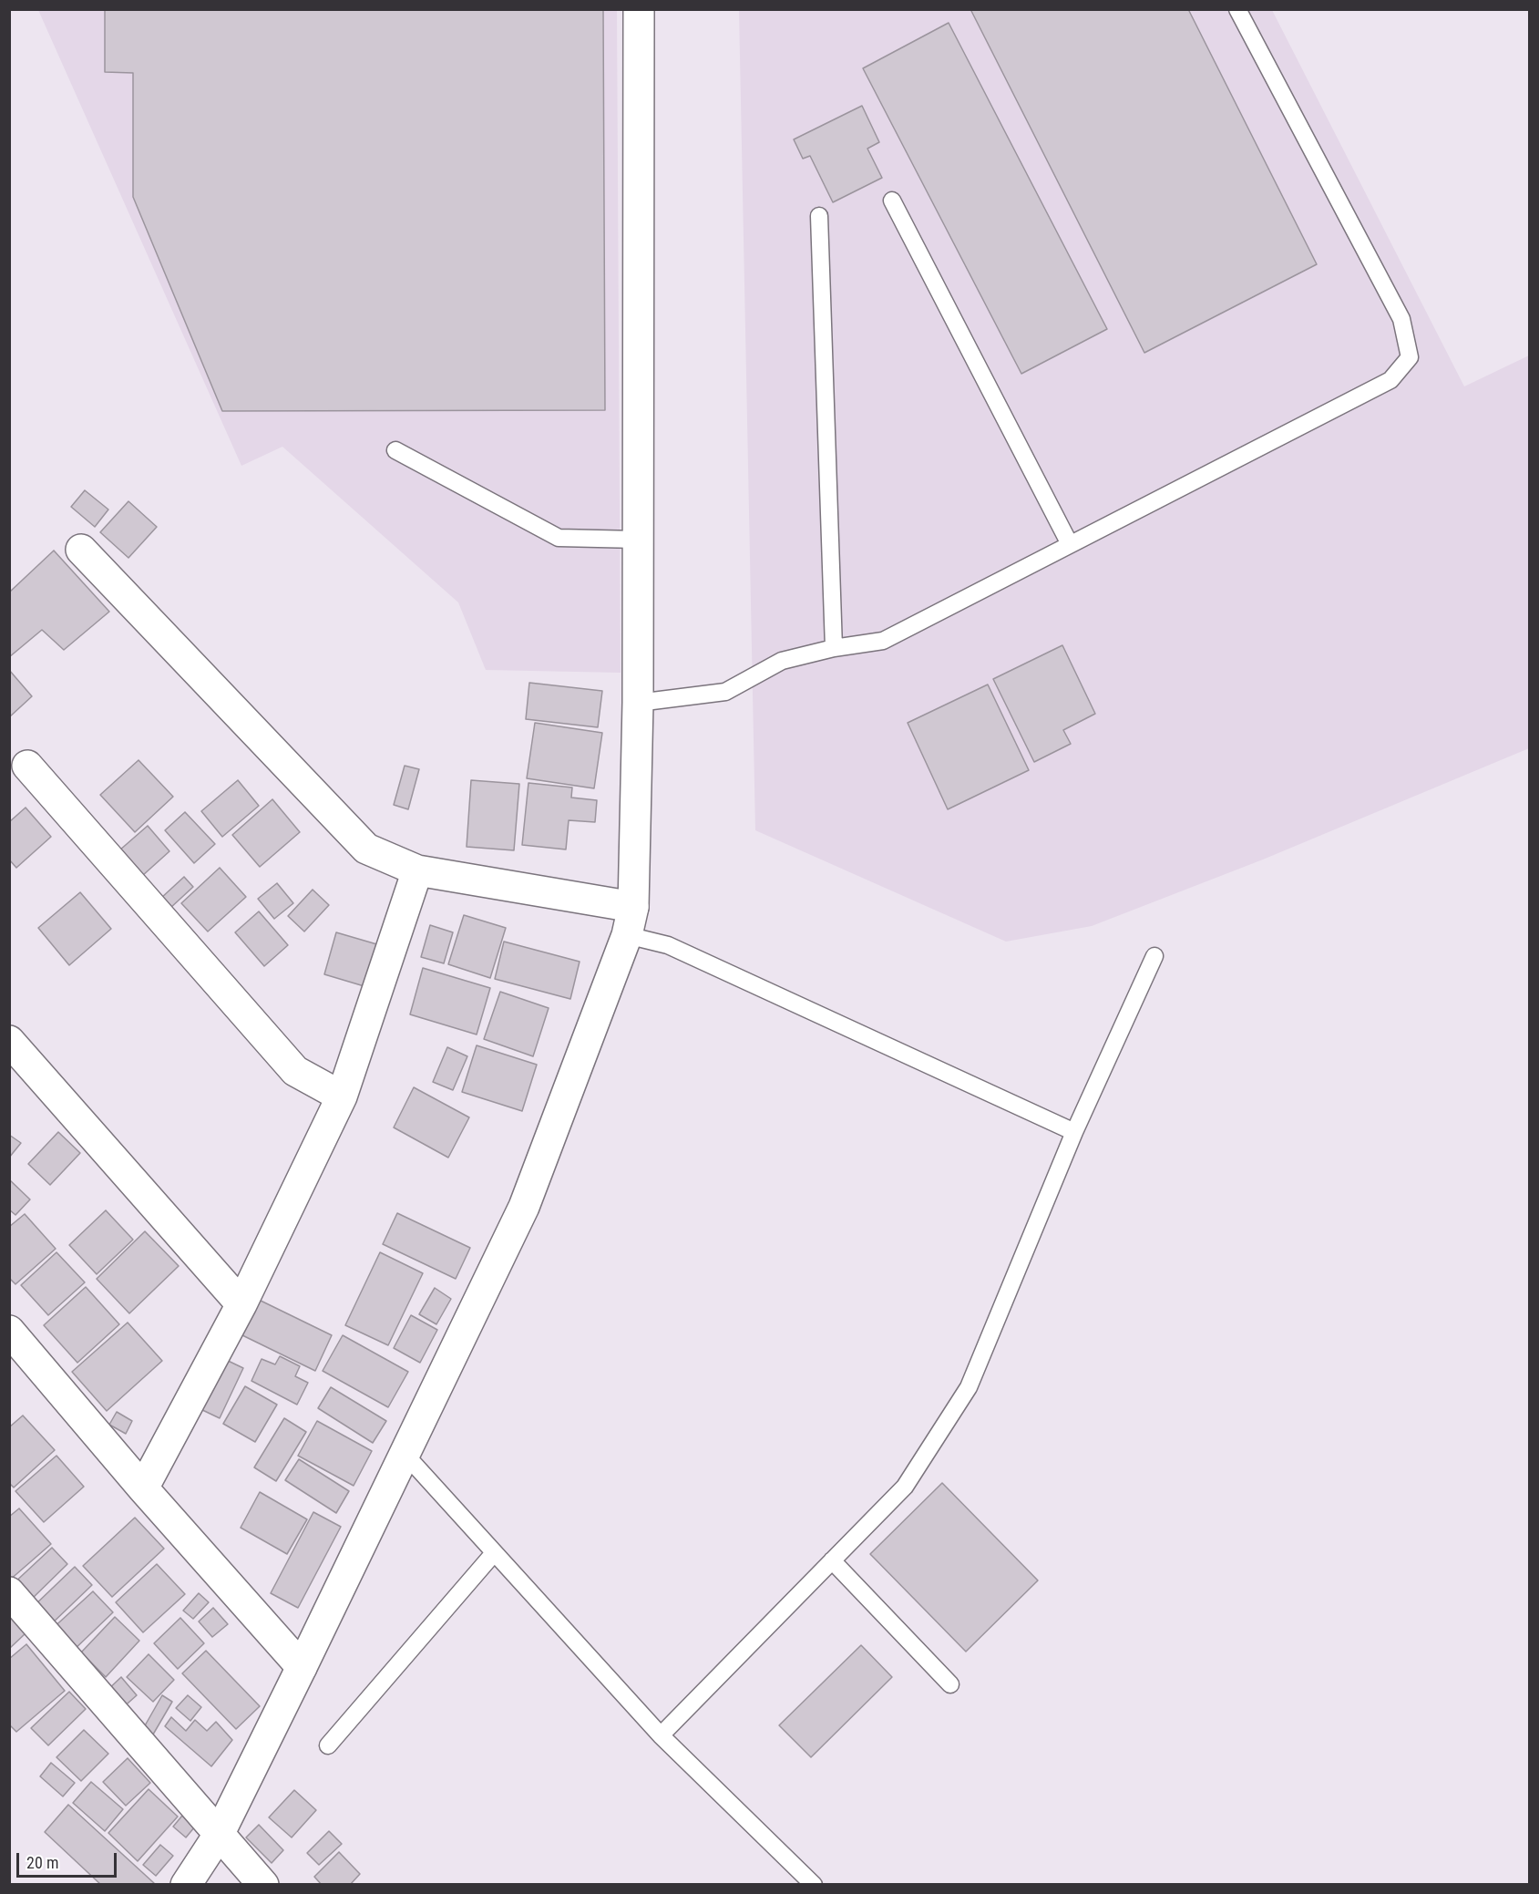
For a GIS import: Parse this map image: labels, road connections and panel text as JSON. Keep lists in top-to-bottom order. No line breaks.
{"scale_bar":"20 m"}
